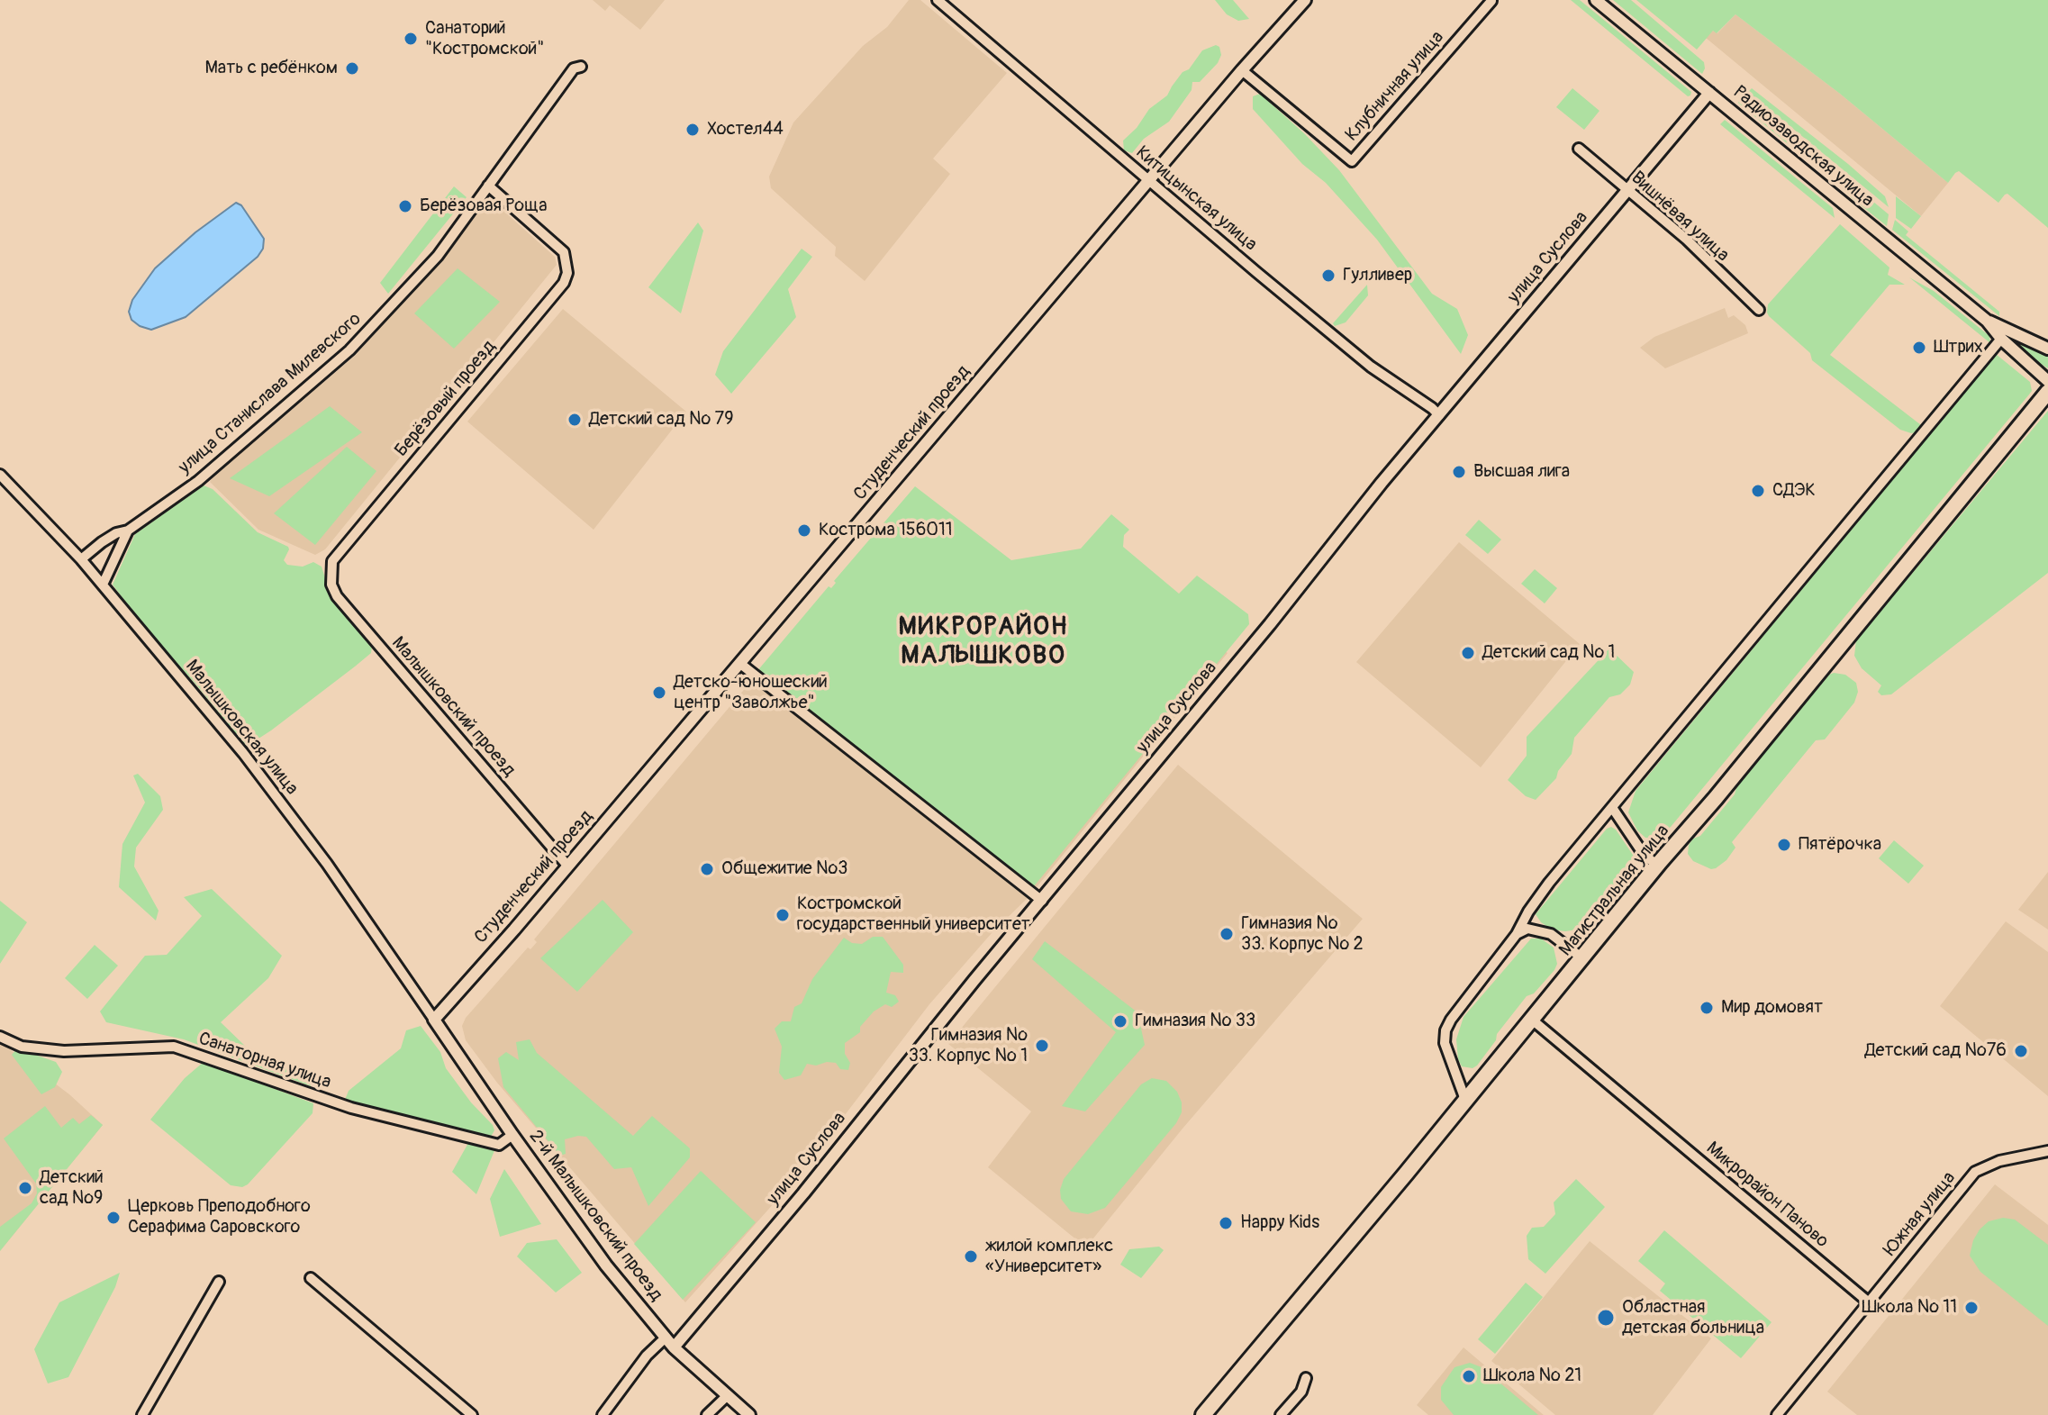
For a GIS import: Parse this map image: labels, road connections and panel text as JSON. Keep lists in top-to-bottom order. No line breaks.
{"streets":{"highway":["Магистральная улица"],"street":["Клубничная улица","Радиозаводская улица","Китицынская улица","Вишнёвая улица","улица Суслова","улица Станислава Милевского","Берёзовый проезд","Студенческий проезд","Малышковский проезд","Малышковская улица","Санаторная улица","Микрорайон Паново","Южная улица","2-й Малышковский проезд"]},"crossings":[["Клубничная улица","Студенческий проезд"],["Радиозаводская улица","улица Суслова"],["Китицынская улица","улица Суслова"],["Китицынская улица","Студенческий проезд"],["Вишнёвая улица","улица Суслова"],["улица Суслова","2-й Малышковский проезд"],["улица Станислава Милевского","Берёзовый проезд"],["улица Станислава Милевского","Малышковская улица"],["Берёзовый проезд","Малышковский проезд"],["Студенческий проезд","Малышковский проезд"],["Студенческий проезд","Малышковская улица"],["Студенческий проезд","2-й Малышковский проезд"],["Малышковская улица","2-й Малышковский проезд"],["Магистральная улица","Микрорайон Паново"],["Санаторная улица","2-й Малышковский проезд"],["Микрорайон Паново","Южная улица"]],"districts":["МИКРОРАЙОН МАЛЫШКОВО"],"places":["Санаторий \"Костромской\"","Мать с ребёнком","Хостел44","Берёзовая Роща","Гулливер","Штрих","Детский сад № 79","Высшая лига","СДЭК","Кострома 156011","Детский сад № 1","Детско-юношеский центр \"Заволжье\"","Пятёрочка","Общежитие №3","Костромской государственный университет","Гимназия № 33. Корпус № 2","Мир домовят","Гимназия № 33","Гимназия № 33. Корпус № 1","Детский сад №76","Детский сад №9","Церковь Преподобного Серафима Саровского","Happy Kids","жилой комплекс «Университет»","Школа № 11","Областная детская больница","Школа № 21"]}
